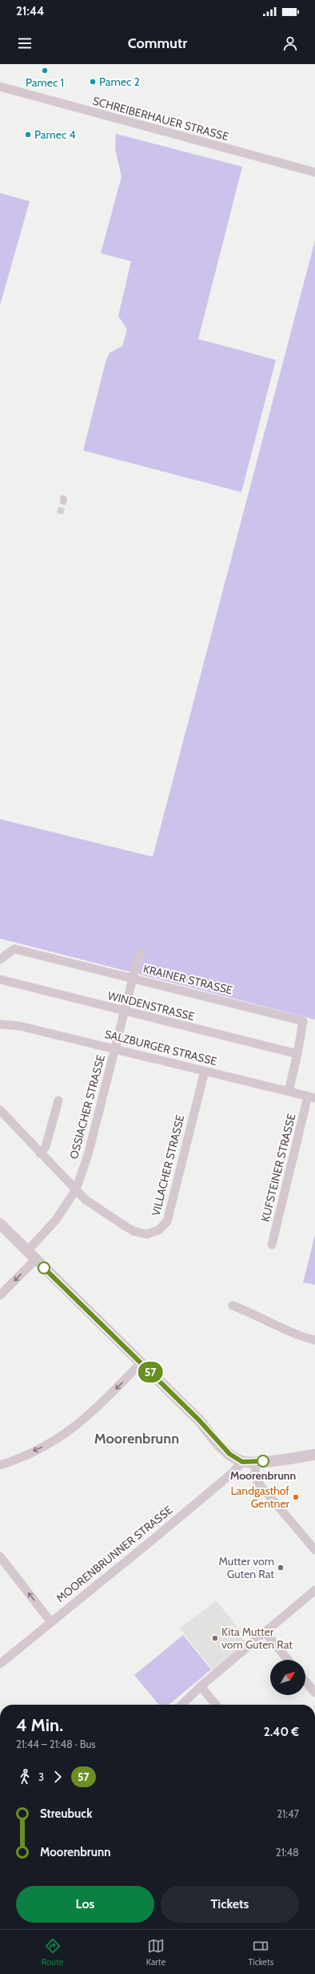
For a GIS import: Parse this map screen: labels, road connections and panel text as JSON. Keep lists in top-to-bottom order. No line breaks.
{"streets":{"street":["SCHREIBERHAUER STRASSE","KRAINER STRASSE","WINDENSTRASSE","SALZBURGER STRASSE","OSSIACHER STRASSE","VILLACHER STRASSE","KUFSTEINER STRASSE","MOORENBRUNNER STRASSE"]},"crossings":[["KRAINER STRASSE","WINDENSTRASSE"],["KRAINER STRASSE","SALZBURGER STRASSE"],["KRAINER STRASSE","OSSIACHER STRASSE"],["WINDENSTRASSE","OSSIACHER STRASSE"],["SALZBURGER STRASSE","OSSIACHER STRASSE"],["SALZBURGER STRASSE","VILLACHER STRASSE"],["SALZBURGER STRASSE","KUFSTEINER STRASSE"],["OSSIACHER STRASSE","VILLACHER STRASSE"]],"districts":["Moorenbrunn"],"places":["Pamec 1","Pamec 2","Pamec 4","Moorenbrunn","Landgasthof Gentner","Mutter vom Guten Rat","Kita Mutter vom Guten Rat"],"lines":["bus line 57"],"north":"top right","page":{"status":"21:44","header":"Commutr","on_map":"57","heading":["4 Min.","21:44 – 21:48 · Bus","2.40 €"],"legs":["3","57"],"list":[{"name":"Streubuck","value":"21:47"},{"name":"Moorenbrunn","value":"21:48"}],"buttons":["Los","Tickets"],"tabs":["Route","Karte","Tickets"]}}
